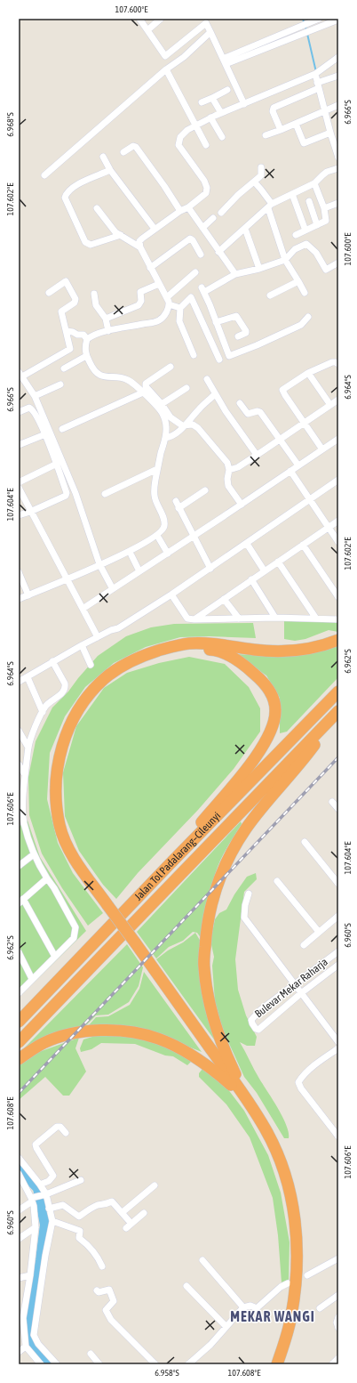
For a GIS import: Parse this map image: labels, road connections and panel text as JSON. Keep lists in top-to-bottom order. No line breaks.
{"streets":{"highway":["Jalan Tol Padalarang–Cileunyi"],"street":["Bulevar Mekar Raharja"]},"districts":["MEKAR WANGI"],"coordinates":["107.600°E","6.966°S","6.968°S","107.602°E","6.964°S","107.604°E","6.962°S","107.606°E","6.960°S","107.608°E","6.958°S"]}
